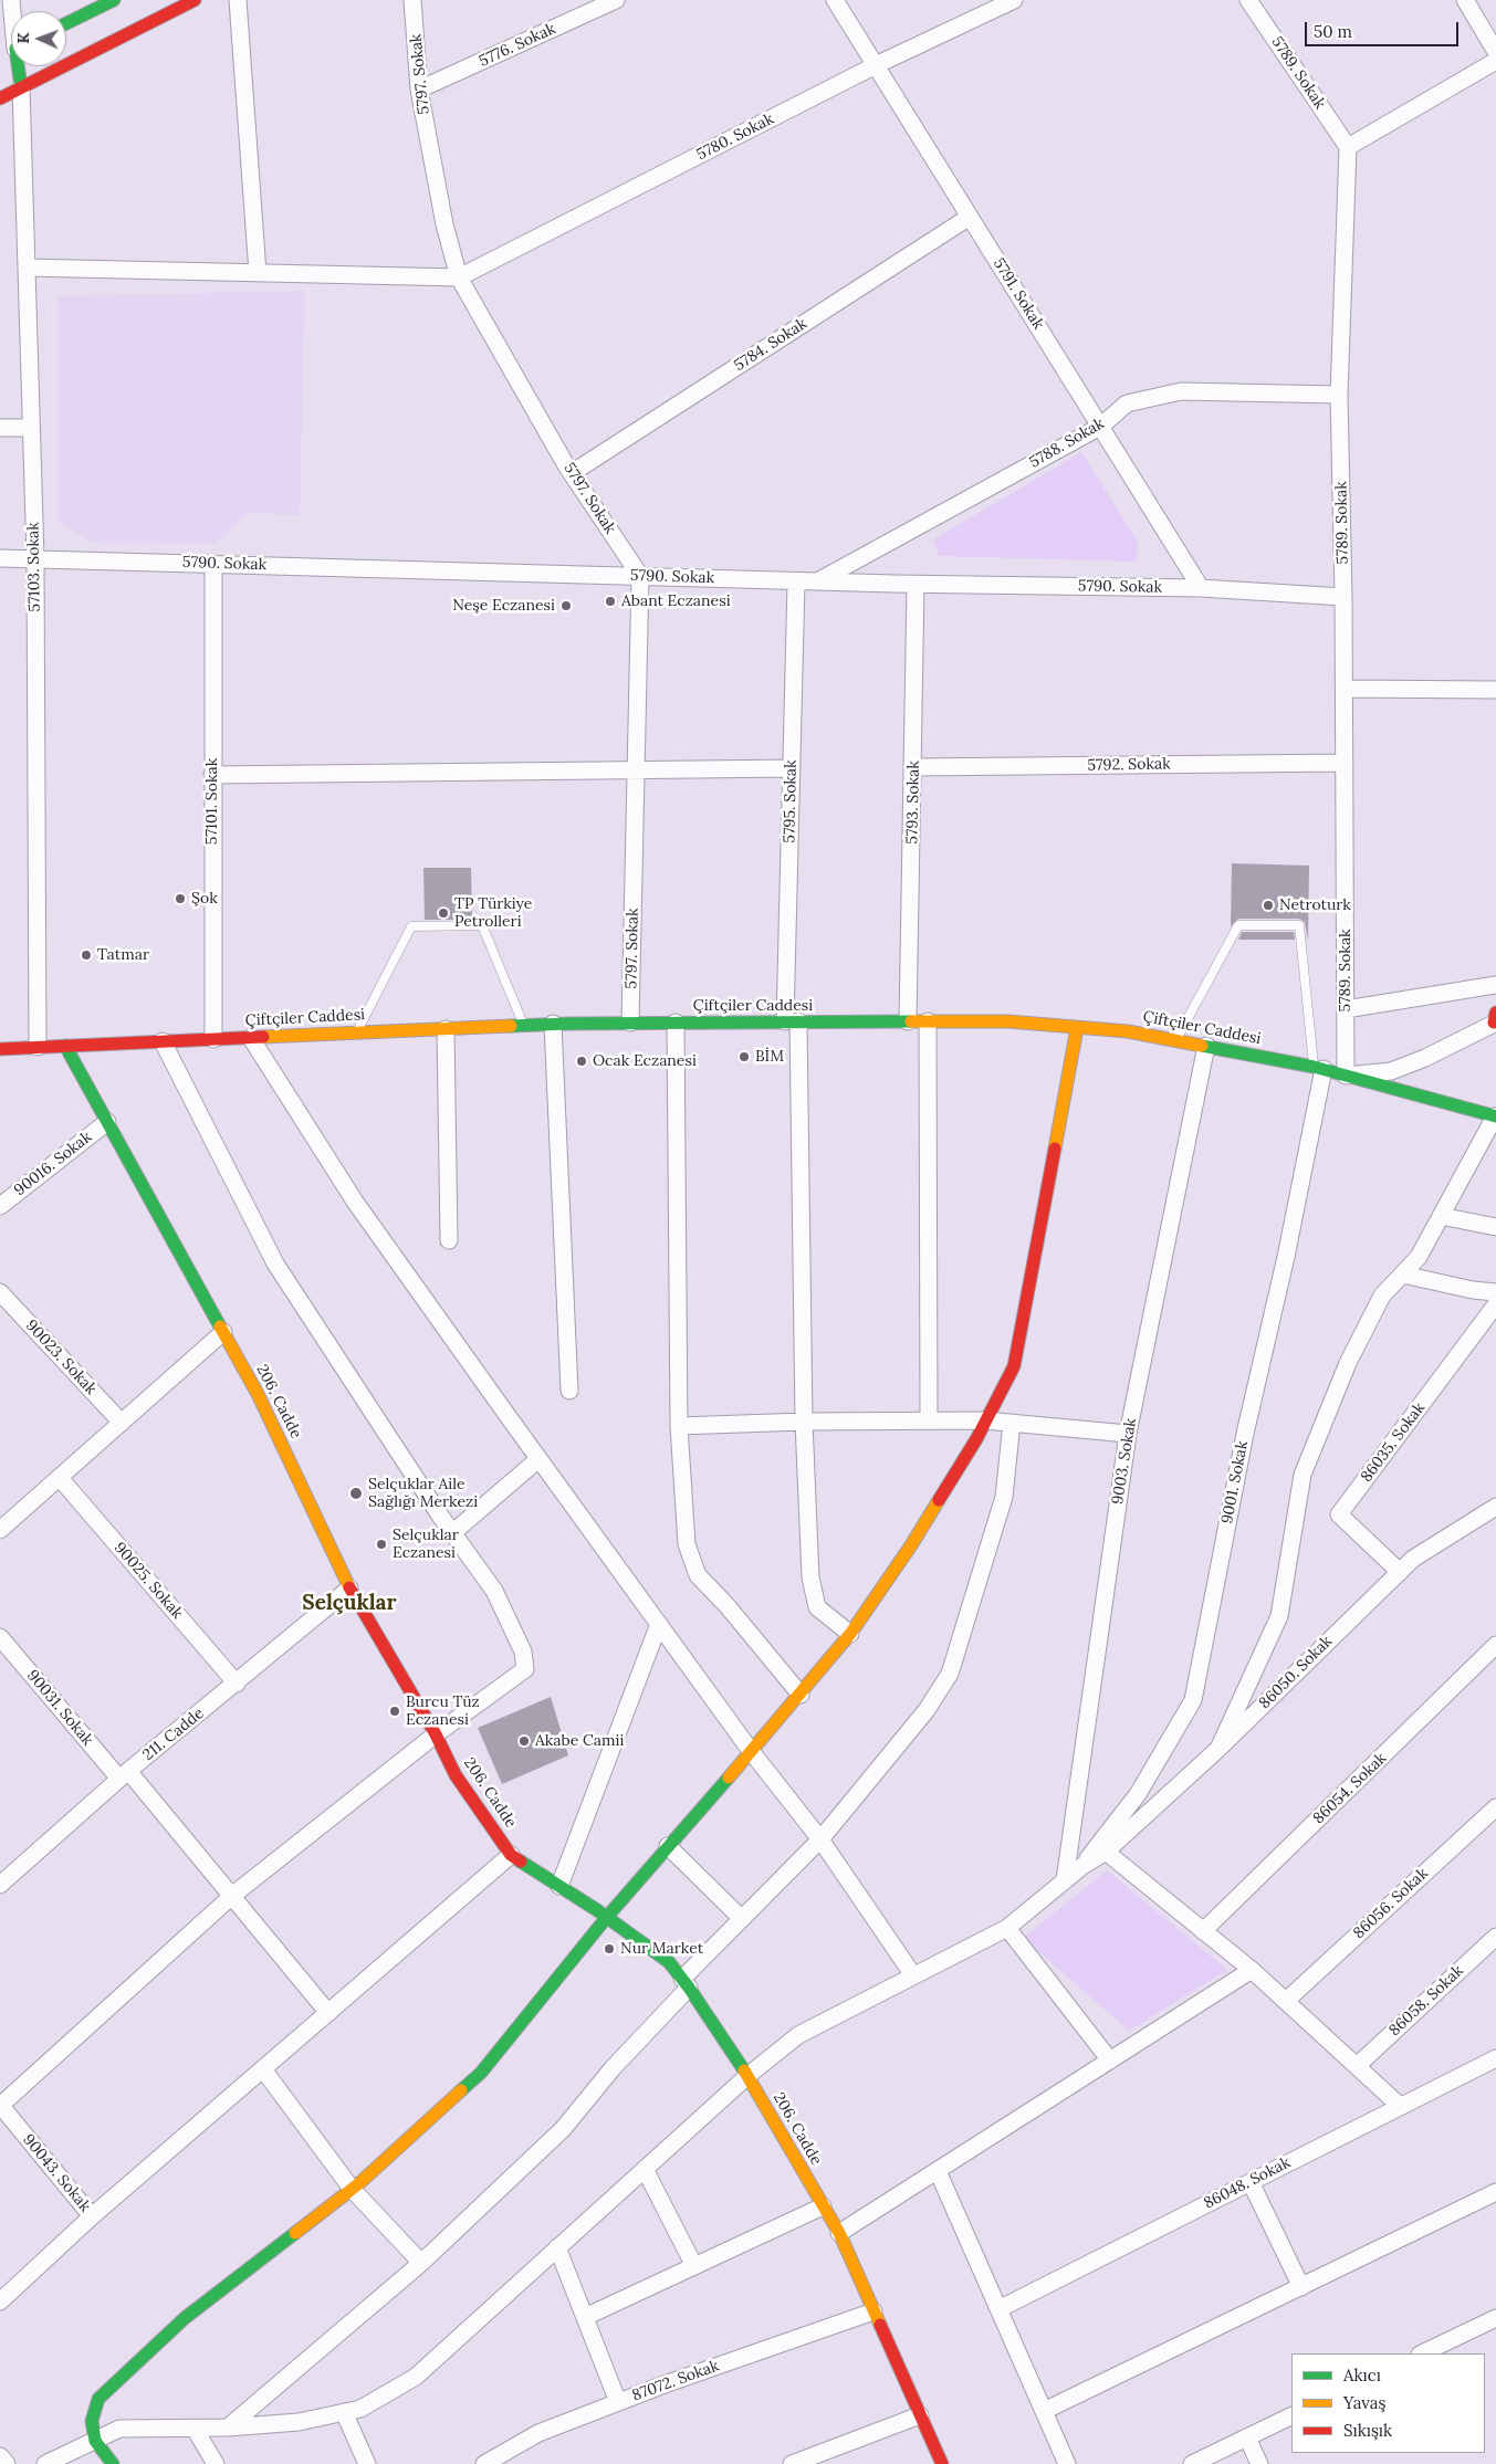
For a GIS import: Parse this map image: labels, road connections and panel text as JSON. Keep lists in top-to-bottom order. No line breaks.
{"streets":{"street":["5776. Sokak","5789. Sokak","5797. Sokak","5780. Sokak","5791. Sokak","5784. Sokak","5788. Sokak","5790. Sokak","57103. Sokak","5792. Sokak","57101. Sokak","5795. Sokak","5793. Sokak","Çiftçiler Caddesi","90016. Sokak","90023. Sokak","206. Cadde","86035. Sokak","9003. Sokak","9001. Sokak","90025. Sokak","86050. Sokak","90031. Sokak","211. Cadde","86054. Sokak","86056. Sokak","86058. Sokak","90043. Sokak","86048. Sokak","87072. Sokak"]},"crossings":[["5776. Sokak","5797. Sokak"],["5789. Sokak","5788. Sokak"],["5789. Sokak","5790. Sokak"],["5789. Sokak","5792. Sokak"],["5789. Sokak","Çiftçiler Caddesi"],["5797. Sokak","5780. Sokak"],["5797. Sokak","5784. Sokak"],["5797. Sokak","5790. Sokak"],["5797. Sokak","Çiftçiler Caddesi"],["5780. Sokak","5791. Sokak"],["5791. Sokak","5784. Sokak"],["5791. Sokak","5788. Sokak"],["5791. Sokak","5790. Sokak"],["5788. Sokak","5790. Sokak"],["5790. Sokak","57103. Sokak"],["5790. Sokak","57101. Sokak"],["5790. Sokak","5795. Sokak"],["5790. Sokak","5793. Sokak"],["57103. Sokak","Çiftçiler Caddesi"],["5792. Sokak","5793. Sokak"],["57101. Sokak","Çiftçiler Caddesi"],["5795. Sokak","Çiftçiler Caddesi"],["5793. Sokak","Çiftçiler Caddesi"],["Çiftçiler Caddesi","206. Cadde"],["Çiftçiler Caddesi","9003. Sokak"],["Çiftçiler Caddesi","9001. Sokak"],["90016. Sokak","206. Cadde"],["206. Cadde","211. Cadde"],["206. Cadde","87072. Sokak"],["86035. Sokak","86050. Sokak"],["9001. Sokak","86050. Sokak"],["90025. Sokak","211. Cadde"],["90031. Sokak","211. Cadde"]],"districts":["Selçuklar"],"places":["Abant Eczanesi","Neşe Eczanesi","Şok","Netroturk","TP Türkiye Petrolleri","Tatmar","BİM","Ocak Eczanesi","Selçuklar Aile Sağlığı Merkezi","Selçuklar Eczanesi","Burcu Tüz Eczanesi","Akabe Camii","Nur Market"],"legend":["Akıcı","Yavaş","Sıkışık"],"scale_bar":"50 m","north":"left"}
